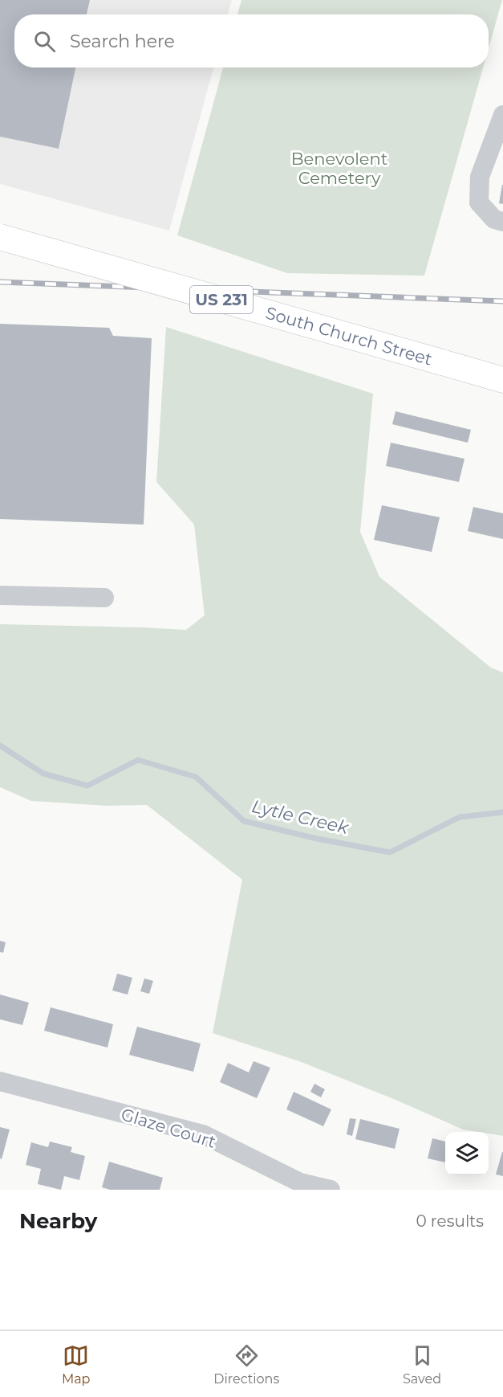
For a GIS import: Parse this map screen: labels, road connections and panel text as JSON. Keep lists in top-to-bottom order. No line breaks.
{"streets":{"main road":["US 231","South Church Street"],"street":["Glaze Court"]},"water":["Lytle Creek"],"parks":["Benevolent Cemetery"],"page":{"search":"Search here","heading":["Nearby","0 results"],"nav":["Map","Directions","Saved"]}}
